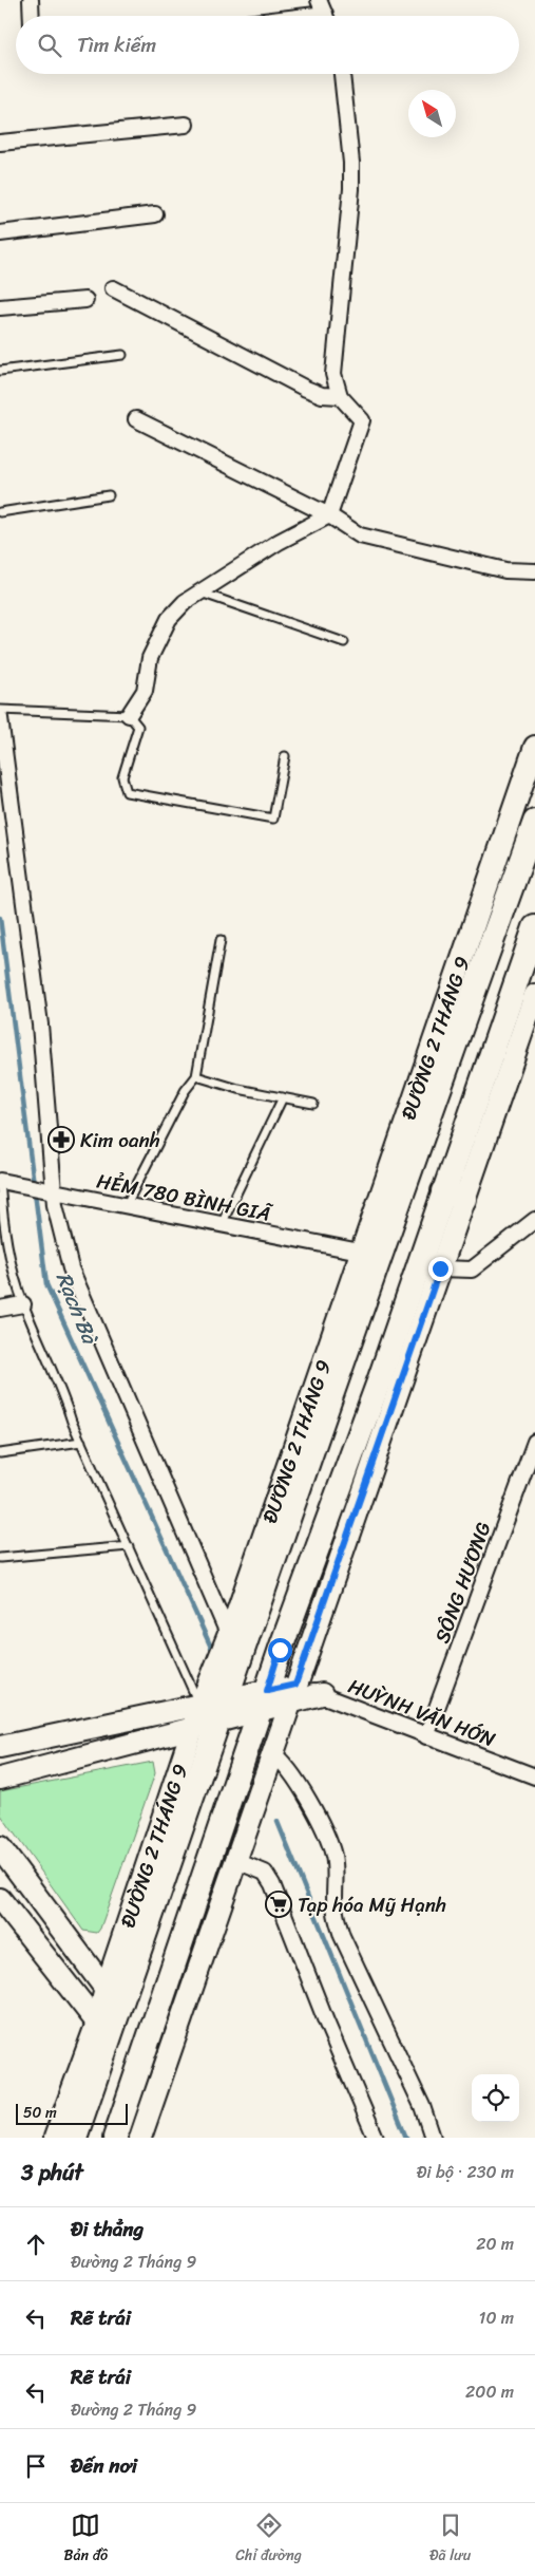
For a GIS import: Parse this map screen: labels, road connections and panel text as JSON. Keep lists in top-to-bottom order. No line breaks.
{"streets":{"main road":["ĐƯỜNG 2 THÁNG 9"],"street":["HẺM 780 BÌNH GIÃ","SÔNG HƯƠNG","HUỲNH VĂN HỚN"]},"crossings":[["ĐƯỜNG 2 THÁNG 9","HẺM 780 BÌNH GIÃ"],["SÔNG HƯƠNG","HUỲNH VĂN HỚN"]],"water":["Rạch Bà"],"places":{"pharmacy":["Kim oanh"],"supermarket":["Tạp hóa Mỹ Hạnh"]},"scale_bar":"50 m","north":"top left","page":{"search":"Tìm kiếm","scale":"50 m","heading":["3 phút","Đi bộ · 230 m"],"list":[["Đi thẳng","Đường 2 Tháng 9","20 m"],["Rẽ trái","10 m"],["Rẽ trái","Đường 2 Tháng 9","200 m"],"Đến nơi"],"nav":["Bản đồ","Chỉ đường","Đã lưu"]}}
